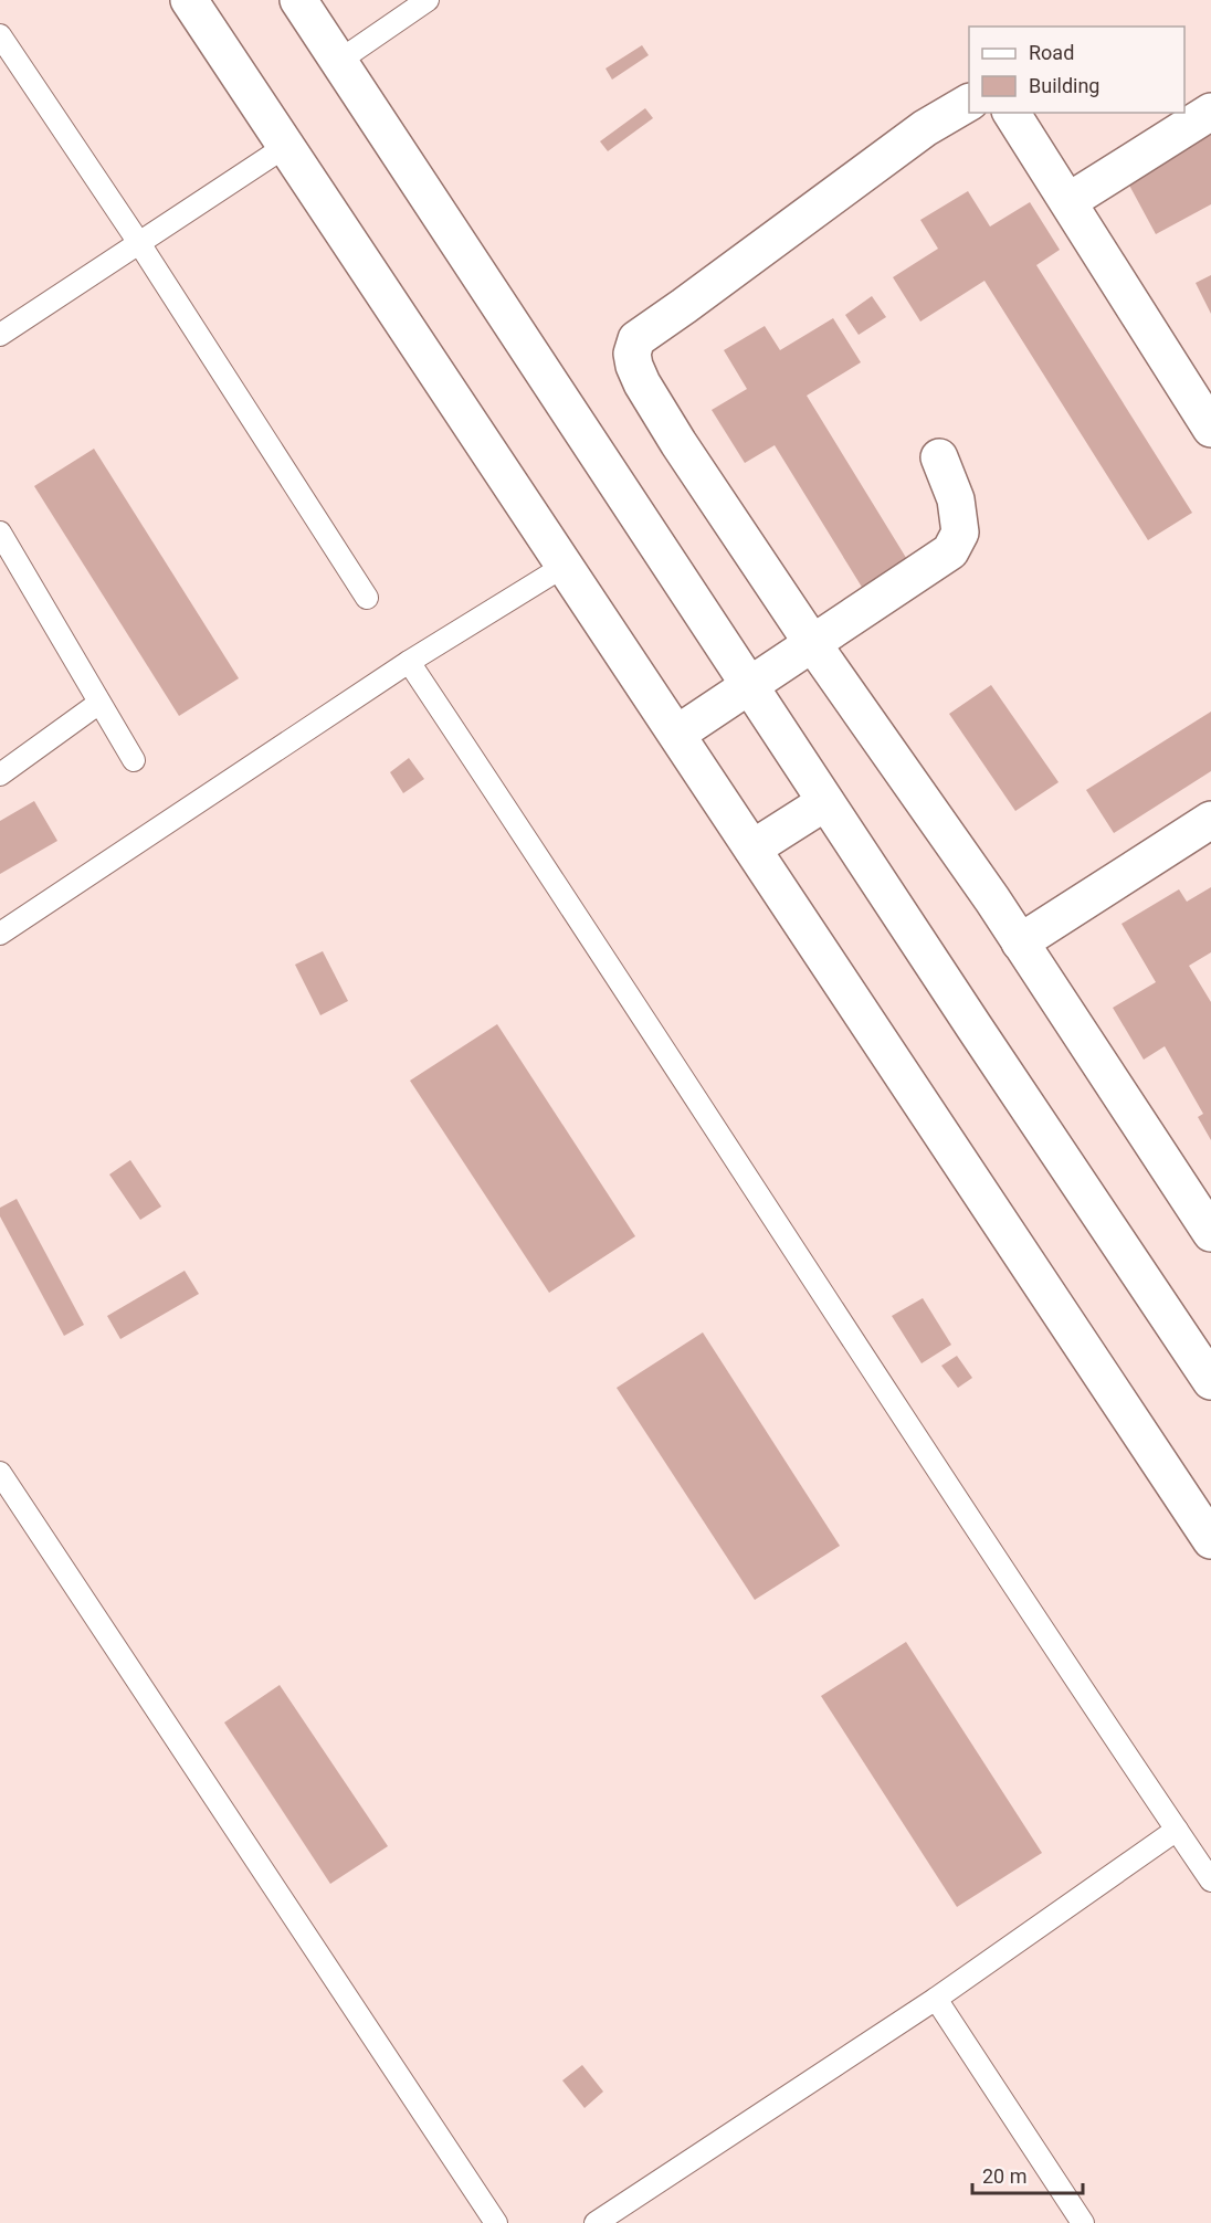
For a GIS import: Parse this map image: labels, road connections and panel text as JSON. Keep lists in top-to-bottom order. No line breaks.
{"legend":["Road","Building"],"scale_bar":"20 m"}
